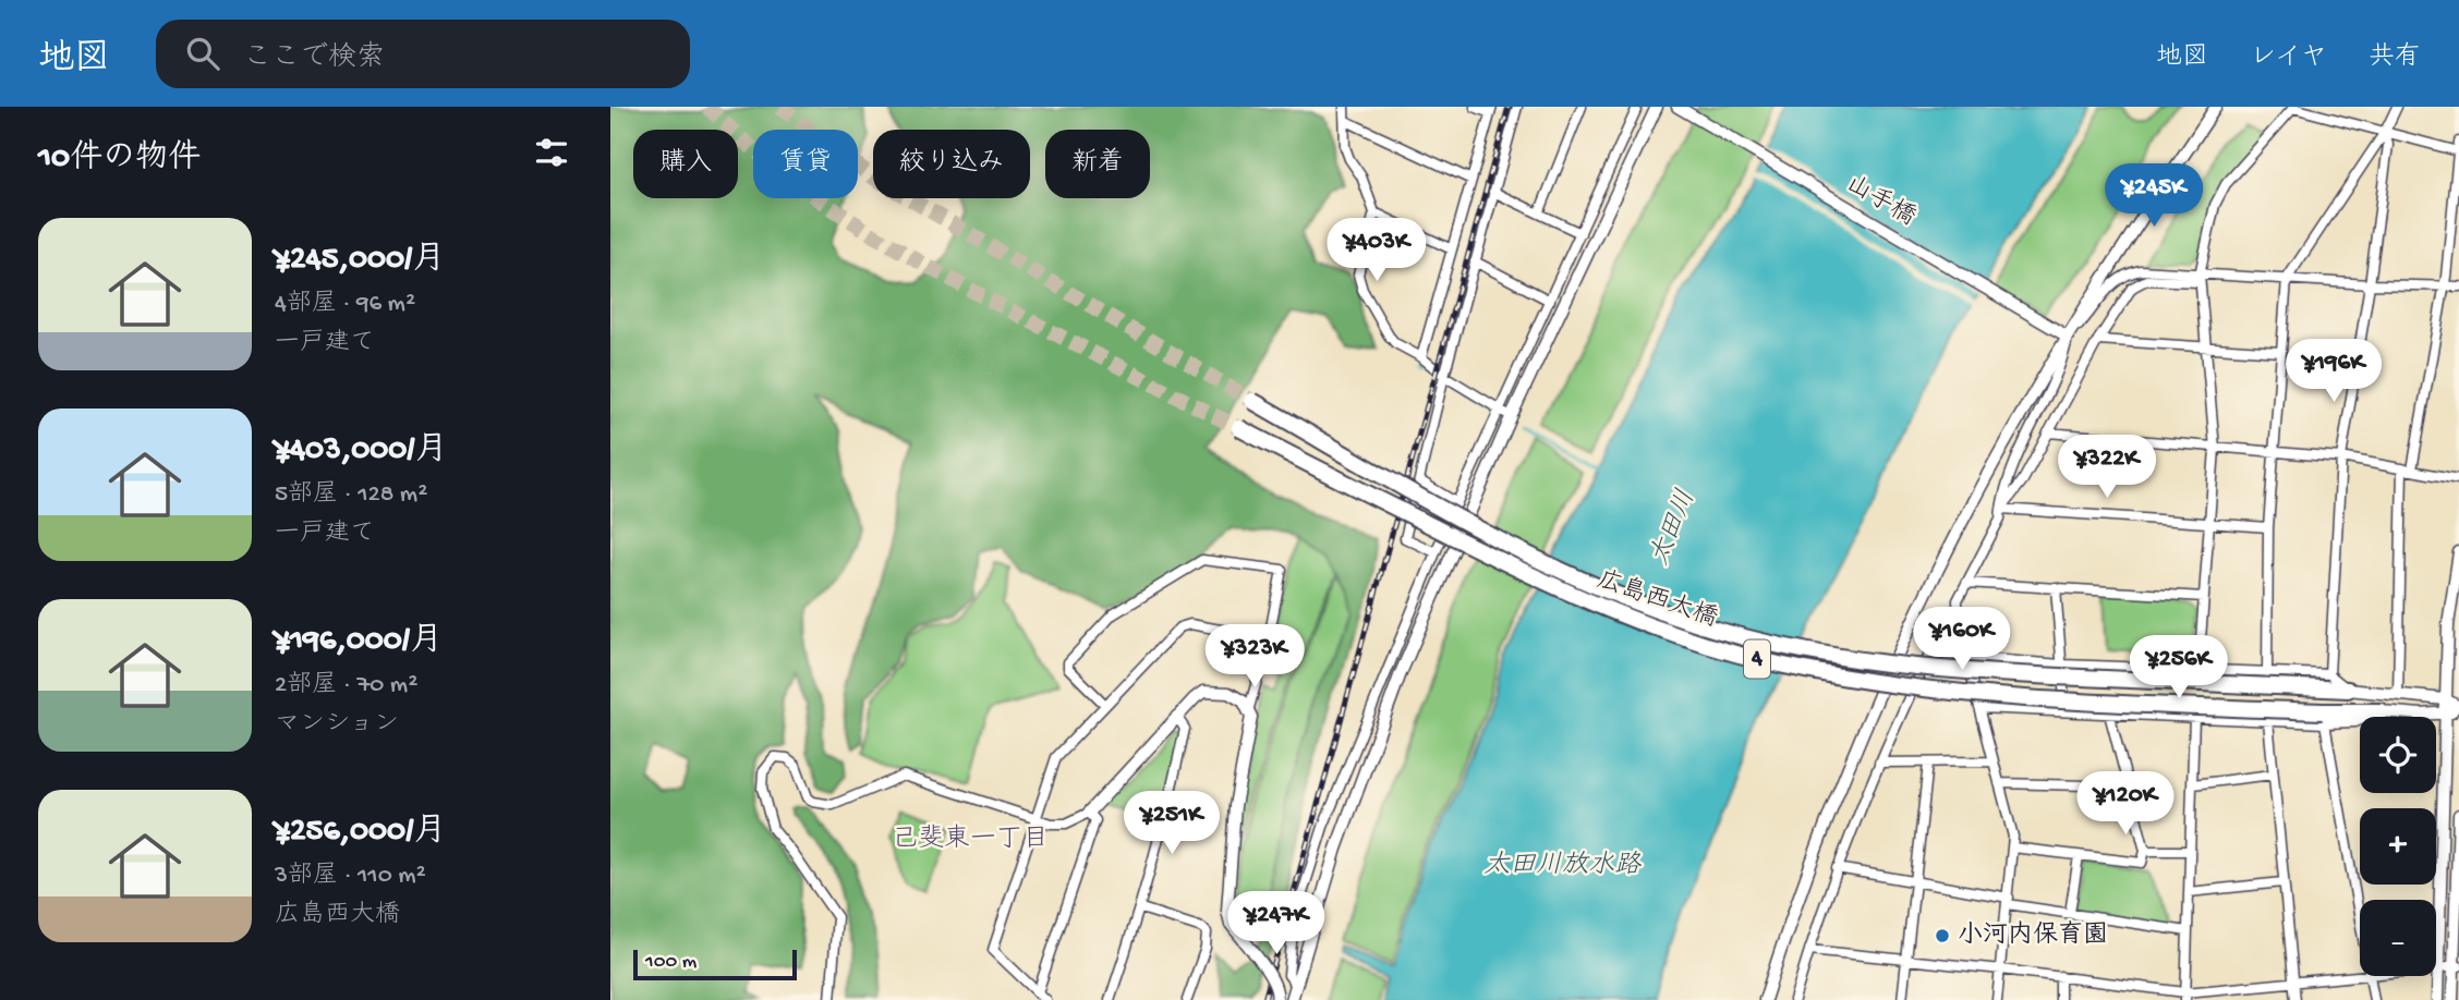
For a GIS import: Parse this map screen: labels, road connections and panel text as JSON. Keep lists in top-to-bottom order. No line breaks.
{"streets":{"highway":["広島西大橋","4"],"street":["山手橋"]},"crossings":[["広島西大橋","4"]],"districts":["己斐東一丁目"],"water":["太田川","太田川放水路"],"places":["小河内保育園"],"scale_bar":"100 m","page":{"header":"地図","search":"ここで検索","nav":["地図","レイヤ","共有"],"heading":"10件の物件","chip":["購入","賃貸","絞り込み","新着"],"price":["¥245K","¥403K","¥196K","¥322K","¥160K","¥323K","¥256K","¥120K","¥251K","¥247K"],"list":[{"name":"¥245,000/月","note":"4部屋 · 96 m² · 一戸建て"},{"name":"¥403,000/月","note":"5部屋 · 128 m² · 一戸建て"},{"name":"¥196,000/月","note":"2部屋 · 70 m² · マンション"},{"name":"¥256,000/月","note":"3部屋 · 110 m² · 広島西大橋"}],"map_buttons":["+","−"],"scale":"100 m"}}
